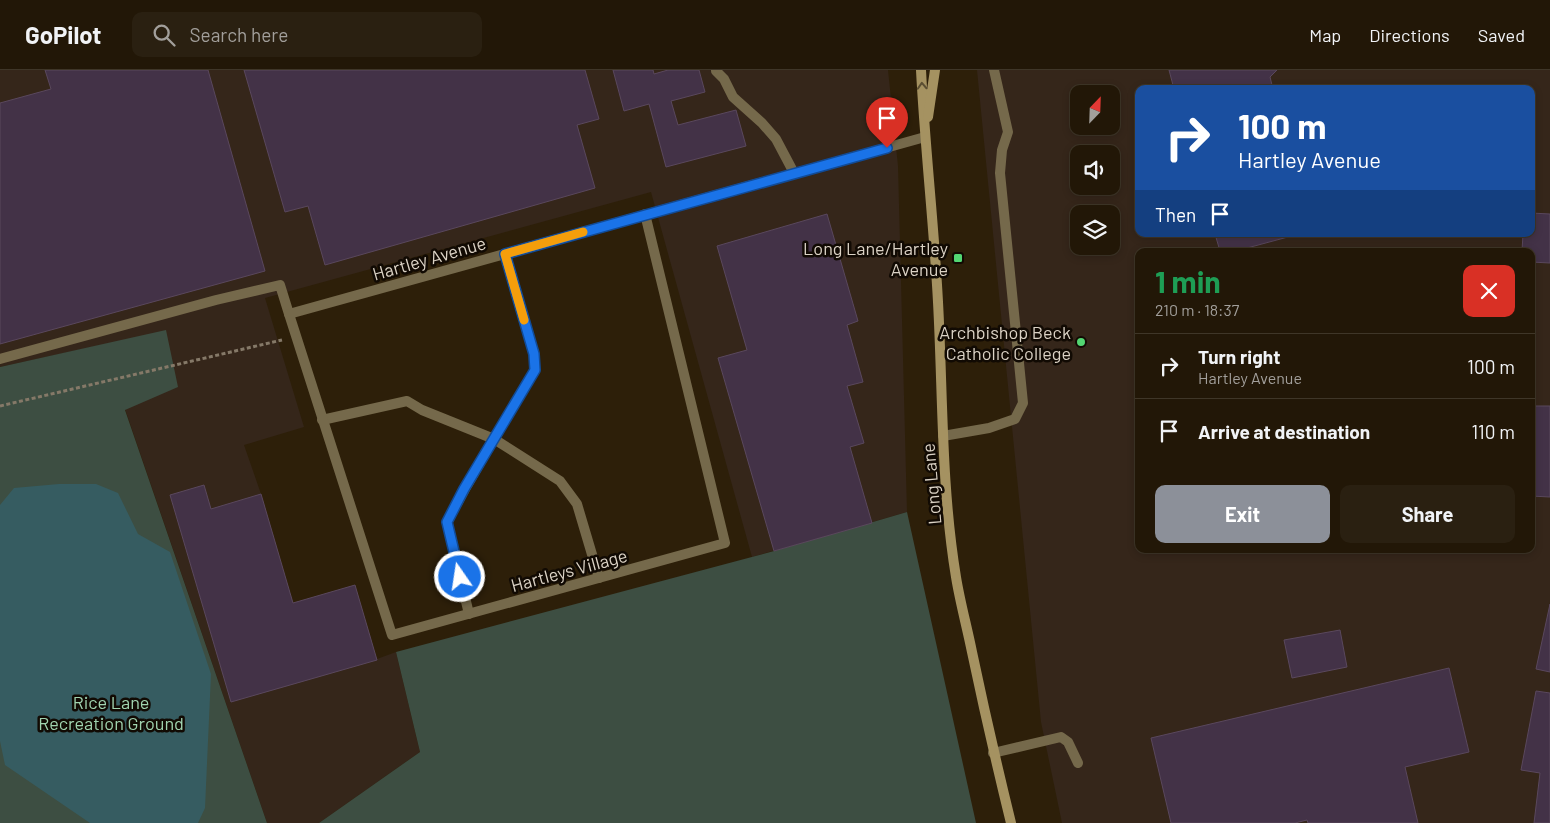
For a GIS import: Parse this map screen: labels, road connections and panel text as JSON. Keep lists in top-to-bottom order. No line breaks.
{"streets":{"main road":["Long Lane"],"street":["Hartley Avenue","Hartleys Village"]},"crossings":[["Hartley Avenue","Long Lane"],["Hartley Avenue","Hartleys Village"]],"parks":["Rice Lane Recreation Ground"],"places":{"transit":["Long Lane/Hartley Avenue"],"other":["Archbishop Beck Catholic College"]},"north":"top right","page":{"header":"GoPilot","search":"Search here","nav":["Map","Directions","Saved"],"turn":["100 m","Hartley Avenue"],"then":"Then","heading":["1 min","210 m · 18:37"],"list":[{"name":"Turn right","note":"Hartley Avenue","value":"100 m"},{"name":"Arrive at destination","value":"110 m"}],"buttons":["Exit","Share"]}}
